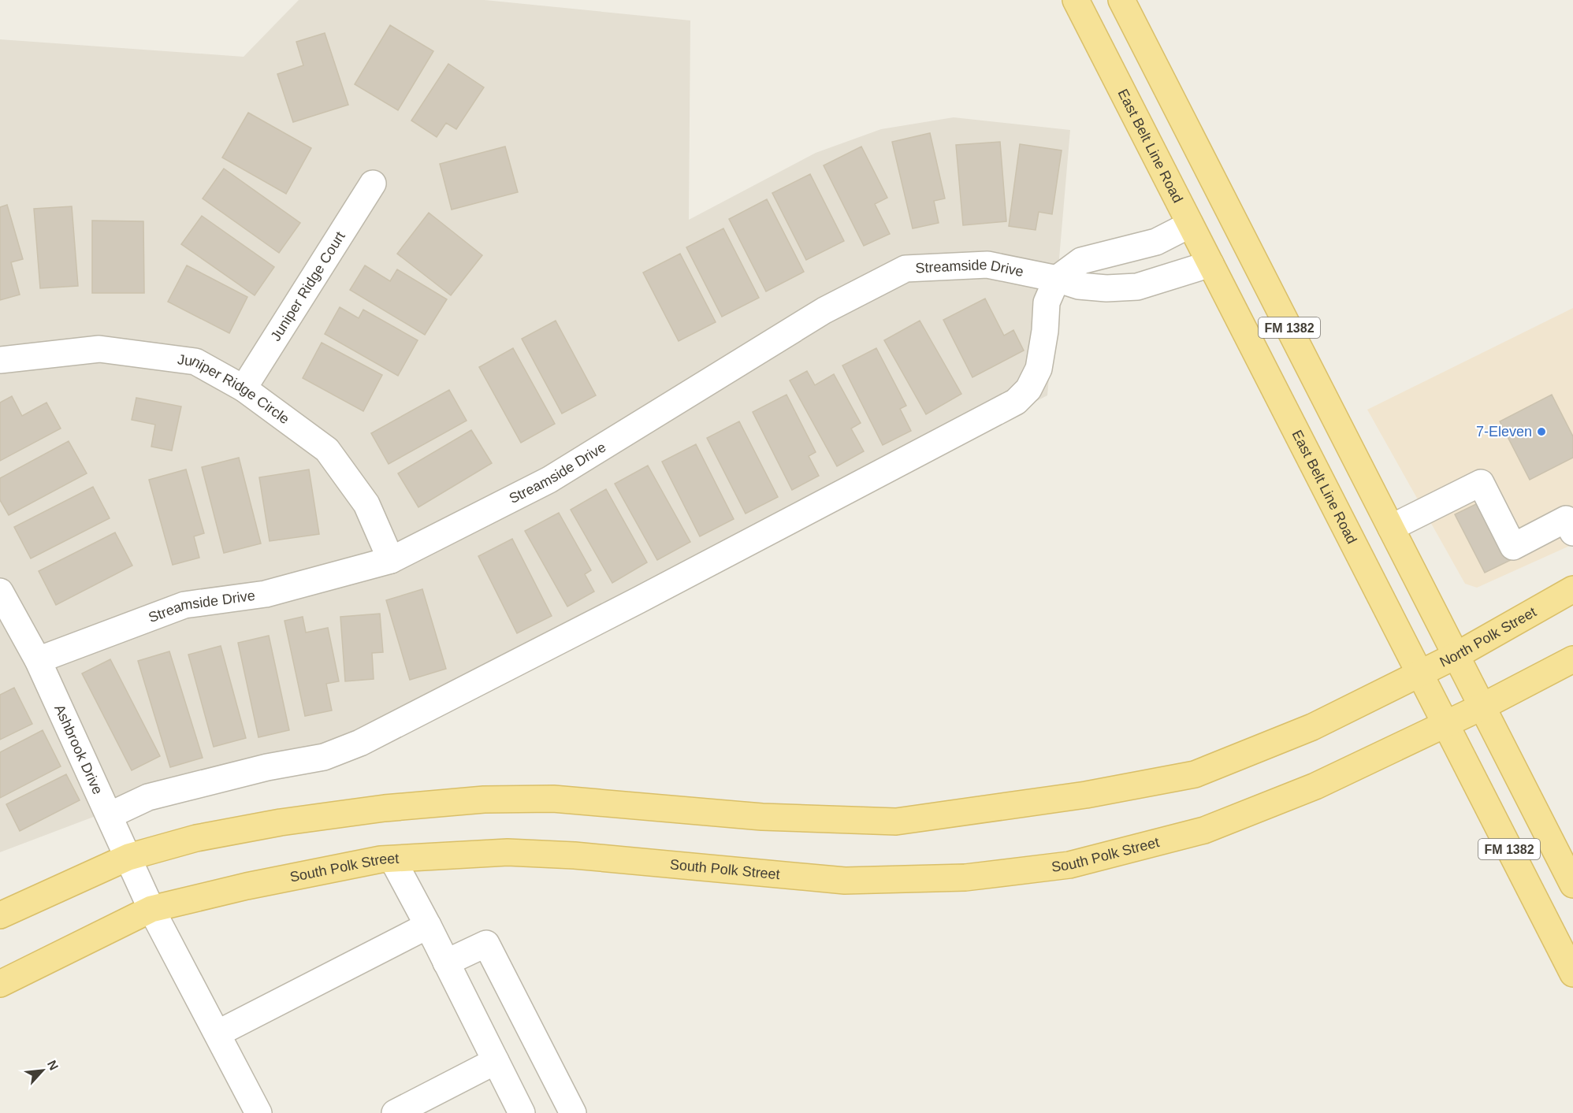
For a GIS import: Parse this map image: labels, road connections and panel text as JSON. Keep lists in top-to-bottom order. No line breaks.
{"streets":{"main road":["East Belt Line Road","FM 1382","North Polk Street","South Polk Street"],"street":["Streamside Drive","Juniper Ridge Court","Juniper Ridge Circle","Ashbrook Drive"]},"crossings":[["East Belt Line Road","Streamside Drive"],["East Belt Line Road","North Polk Street"],["East Belt Line Road","South Polk Street"],["Streamside Drive","Juniper Ridge Circle"],["Streamside Drive","Ashbrook Drive"],["Juniper Ridge Court","Juniper Ridge Circle"],["FM 1382","North Polk Street"],["Ashbrook Drive","South Polk Street"]],"places":["7-Eleven"],"north":"top right"}
